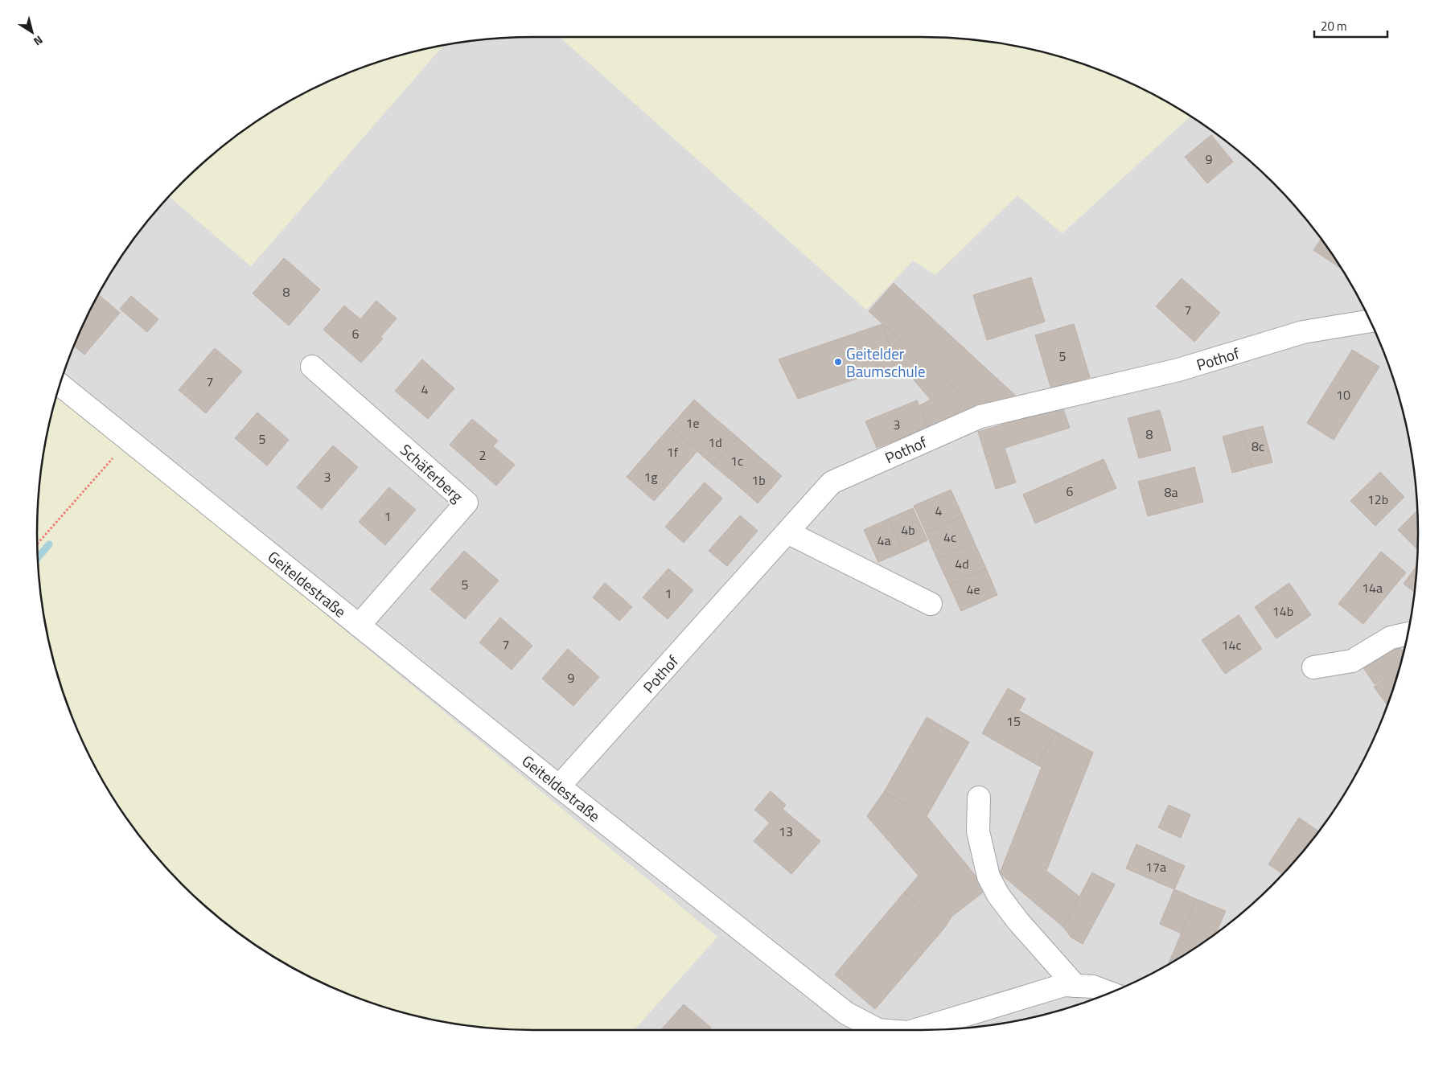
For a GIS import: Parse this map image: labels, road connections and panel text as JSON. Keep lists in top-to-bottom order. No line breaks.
{"streets":{"street":["Pothof","Schäferberg","Geiteldestraße"]},"crossings":[["Pothof","Geiteldestraße"],["Schäferberg","Geiteldestraße"]],"places":["Geitelder Baumschule"],"house_numbers":["9","8","7","6","5","7","4","10","1e","3","8","5","1d","8c","1f","2","1c","3","1g","1b","6","8a","12b","4","1","4b","4c","4a","4d","5","14a","4e","1","14b","7","14c","9","15","13","17a"],"scale_bar":"20 m","north":"bottom right"}
